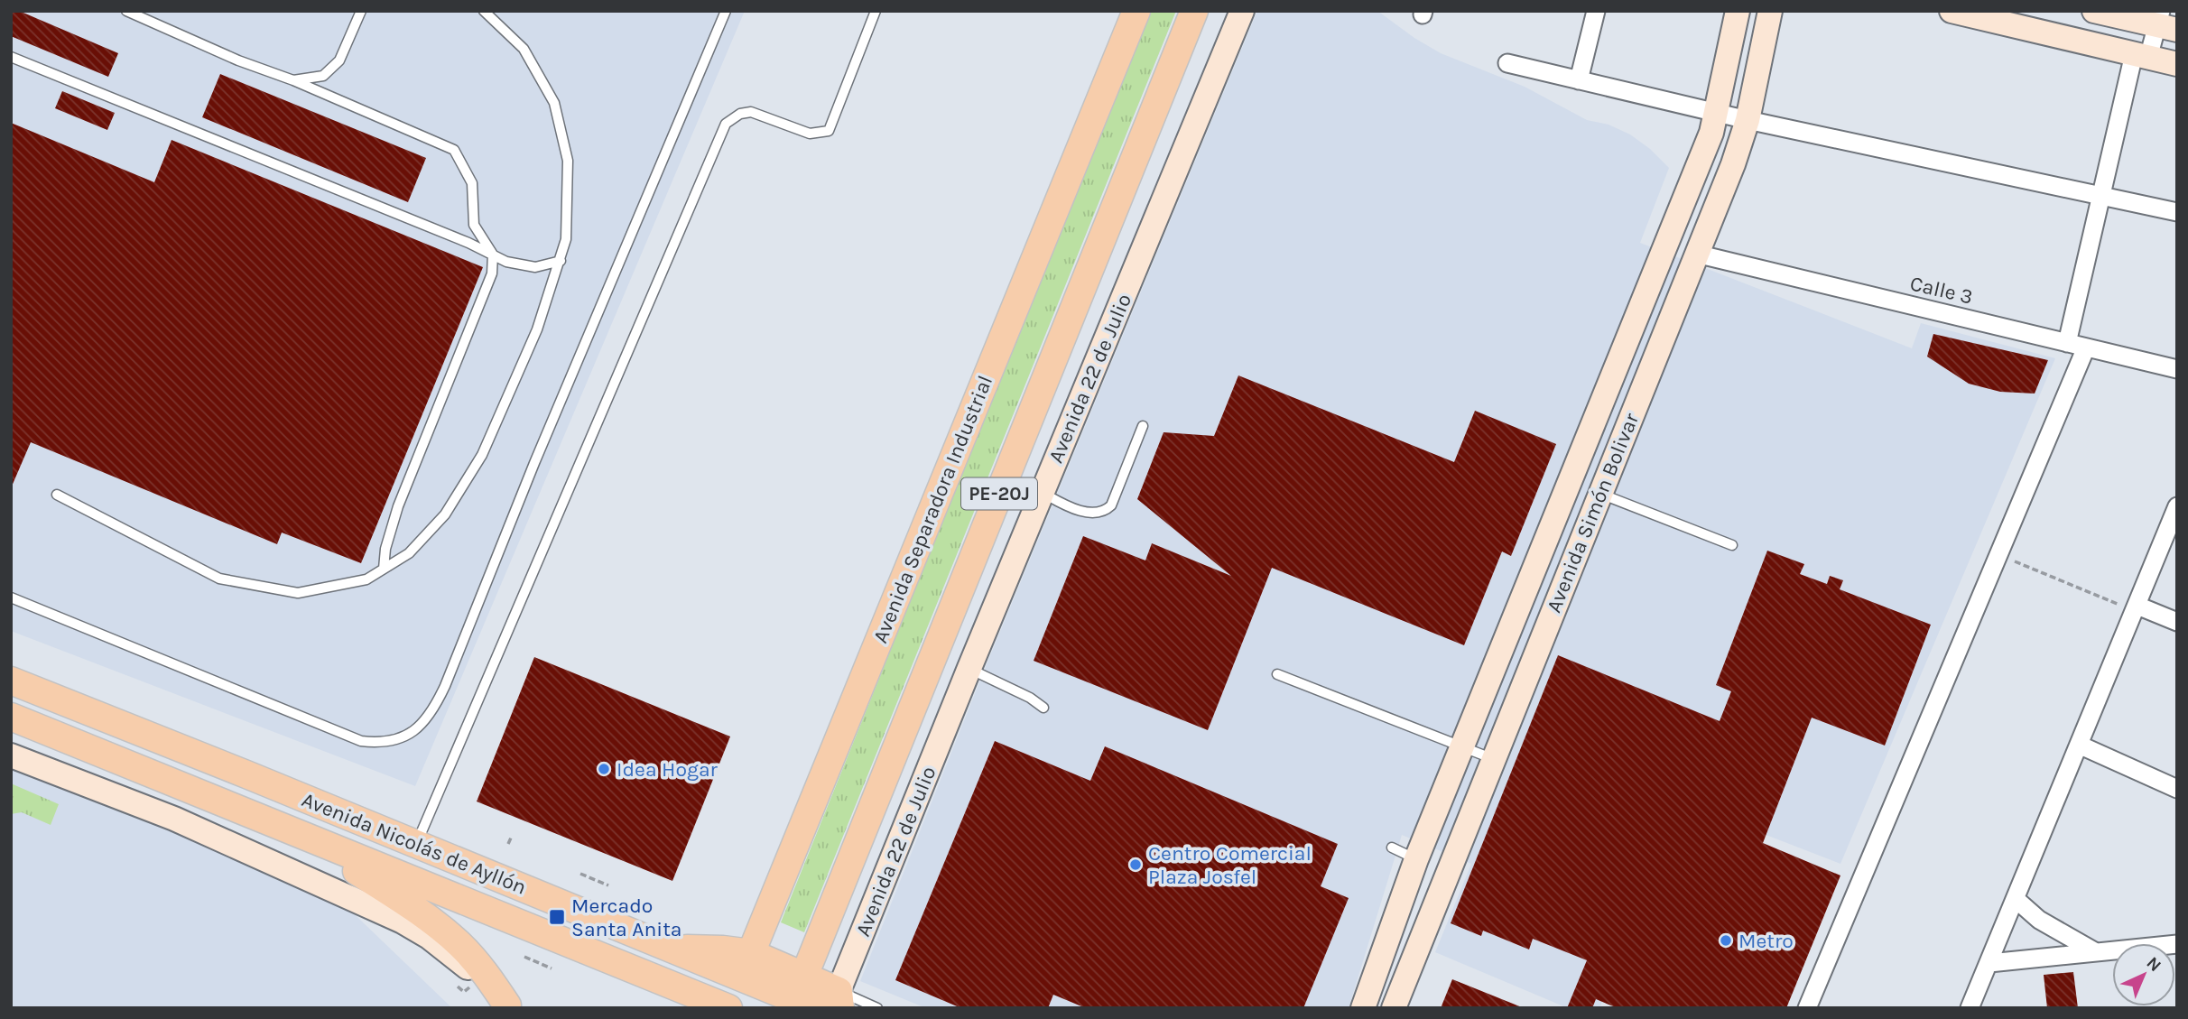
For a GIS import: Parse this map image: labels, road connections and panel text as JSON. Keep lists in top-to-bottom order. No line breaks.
{"streets":{"main road":["PE-20J","Avenida Separadora Industrial","Avenida Nicolás de Ayllón"],"street":["Calle 3","Avenida 22 de Julio","Avenida Simón Bolivar"]},"crossings":[["Calle 3","Avenida Simón Bolivar"]],"places":{"other":["Idea Hogar","Centro Comercial Plaza Josfel","Metro"],"transit":["Mercado Santa Anita"]},"north":"top right"}
